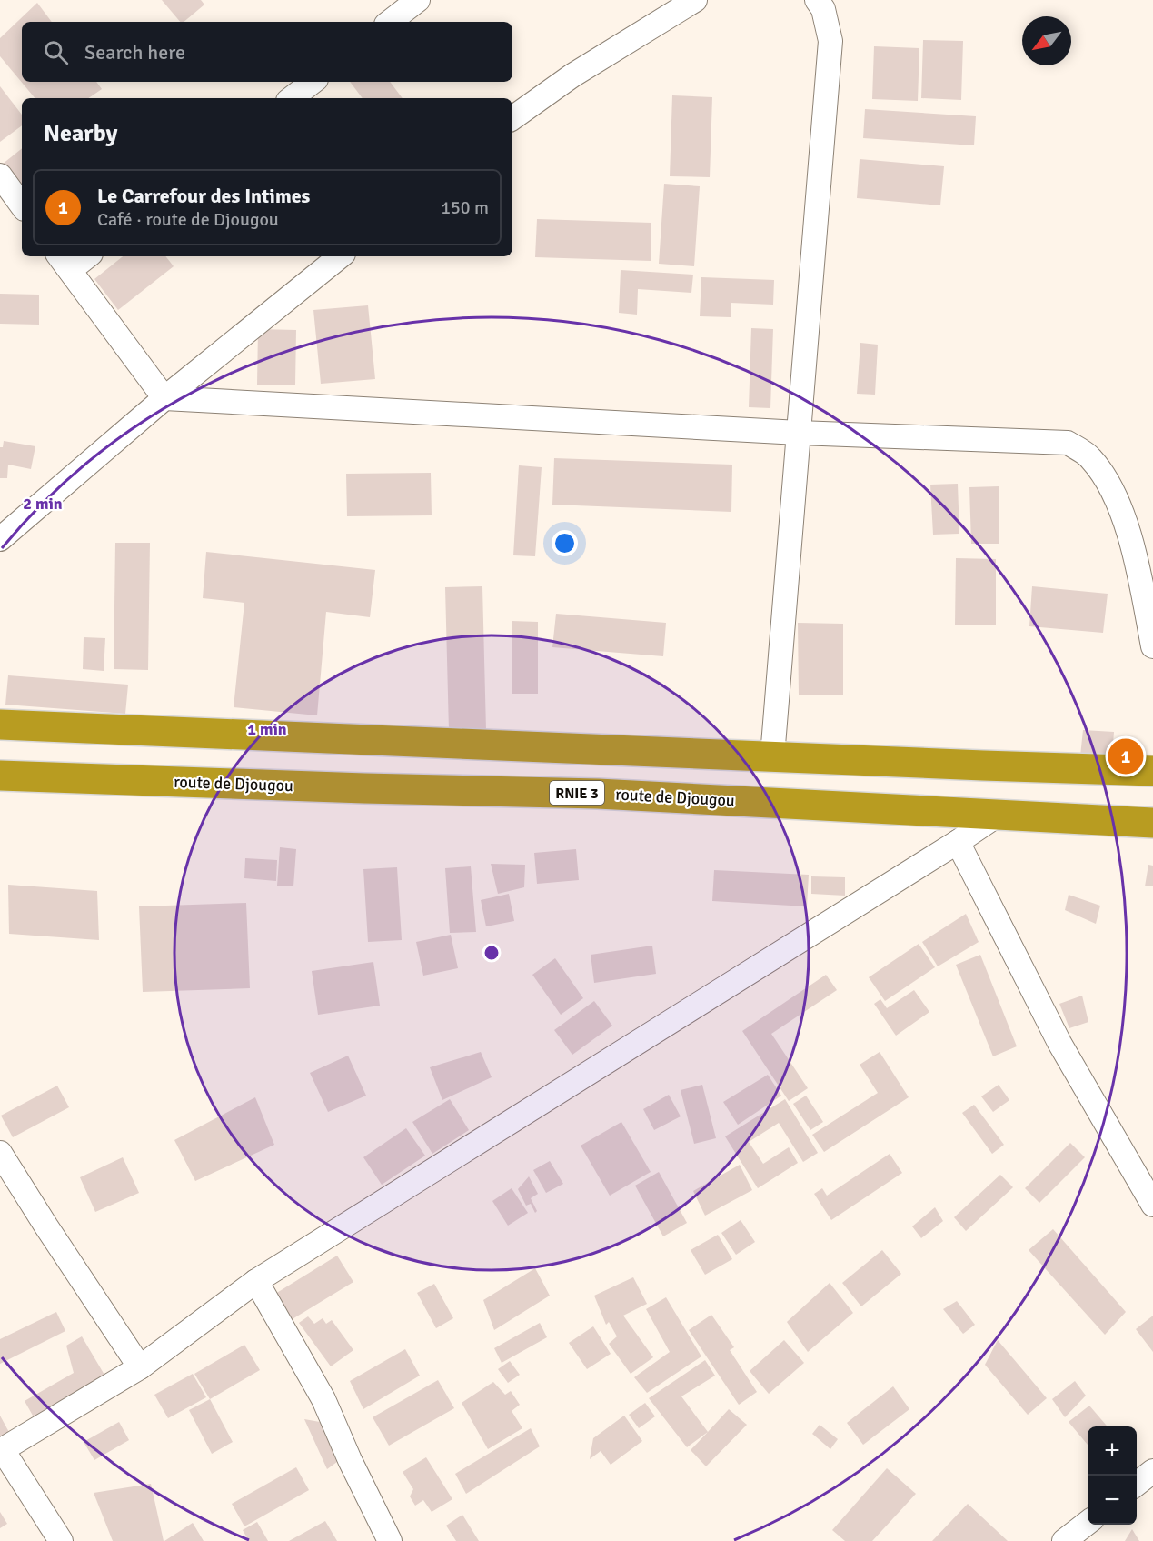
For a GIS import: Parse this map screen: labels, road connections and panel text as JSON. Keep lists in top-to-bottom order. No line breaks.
{"streets":{"highway":["route de Djougou","RNIE 3"]},"north":"bottom left","page":{"search":"Search here","heading":"Nearby","list":[{"mark":"1","name":"Le Carrefour des Intimes","note":"Café · route de Djougou","value":"150 m"}],"pins":"1","map_buttons":["+","−"]},"rings":["2 min","1 min"]}
